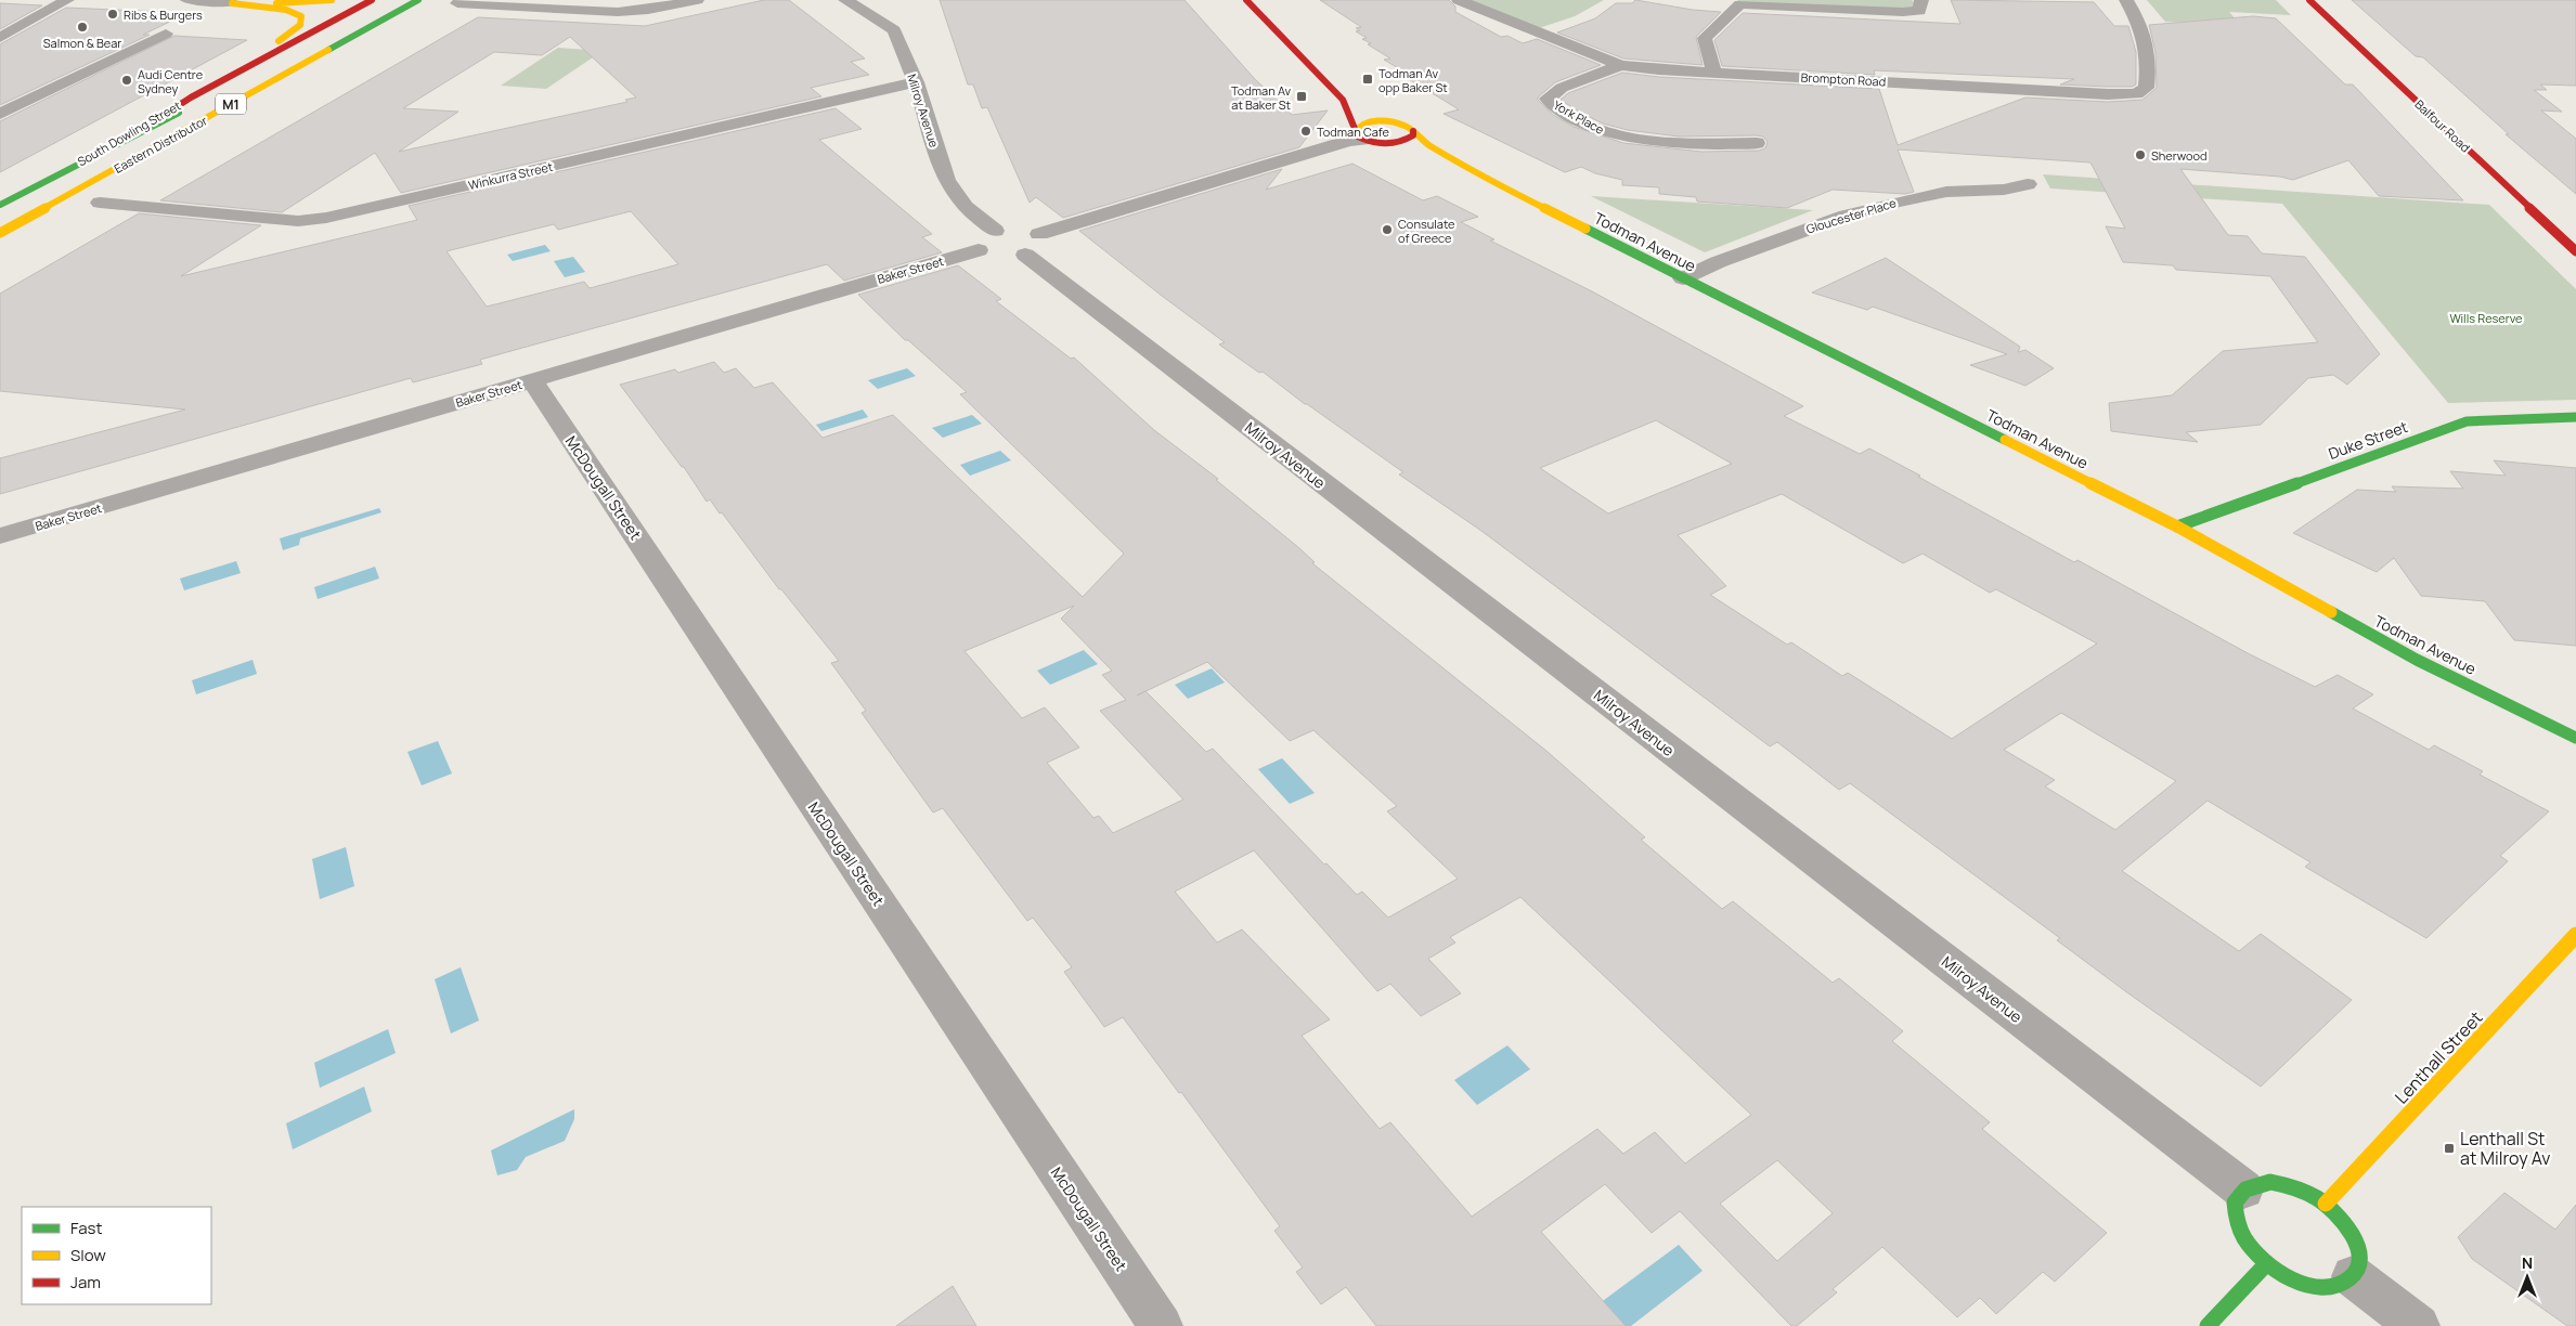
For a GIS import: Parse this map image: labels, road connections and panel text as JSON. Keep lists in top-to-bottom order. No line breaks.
{"streets":{"main road":["M1","Balfour Road","South Dowling Street","Eastern Distributor","Todman Avenue","Duke Street","Lenthall Street"],"street":["Brompton Road","Milroy Avenue","York Place","Winkurra Street","Gloucester Place","Baker Street","McDougall Street"]},"crossings":[["Brompton Road","York Place"],["M1","Eastern Distributor"],["Milroy Avenue","Winkurra Street"],["Milroy Avenue","Baker Street"],["Milroy Avenue","Lenthall Street"],["South Dowling Street","Eastern Distributor"],["Gloucester Place","Todman Avenue"],["Todman Avenue","Duke Street"],["Baker Street","McDougall Street"]],"parks":["Wills Reserve"],"places":{"other":["Ribs & Burgers","Salmon & Bear","Audi Centre Sydney","Todman Cafe","Sherwood","Consulate of Greece"],"transit":["Todman Av opp Baker St","Todman Av at Baker St","Lenthall St at Milroy Av"]},"legend":["Fast","Slow","Jam"],"north":"top"}
